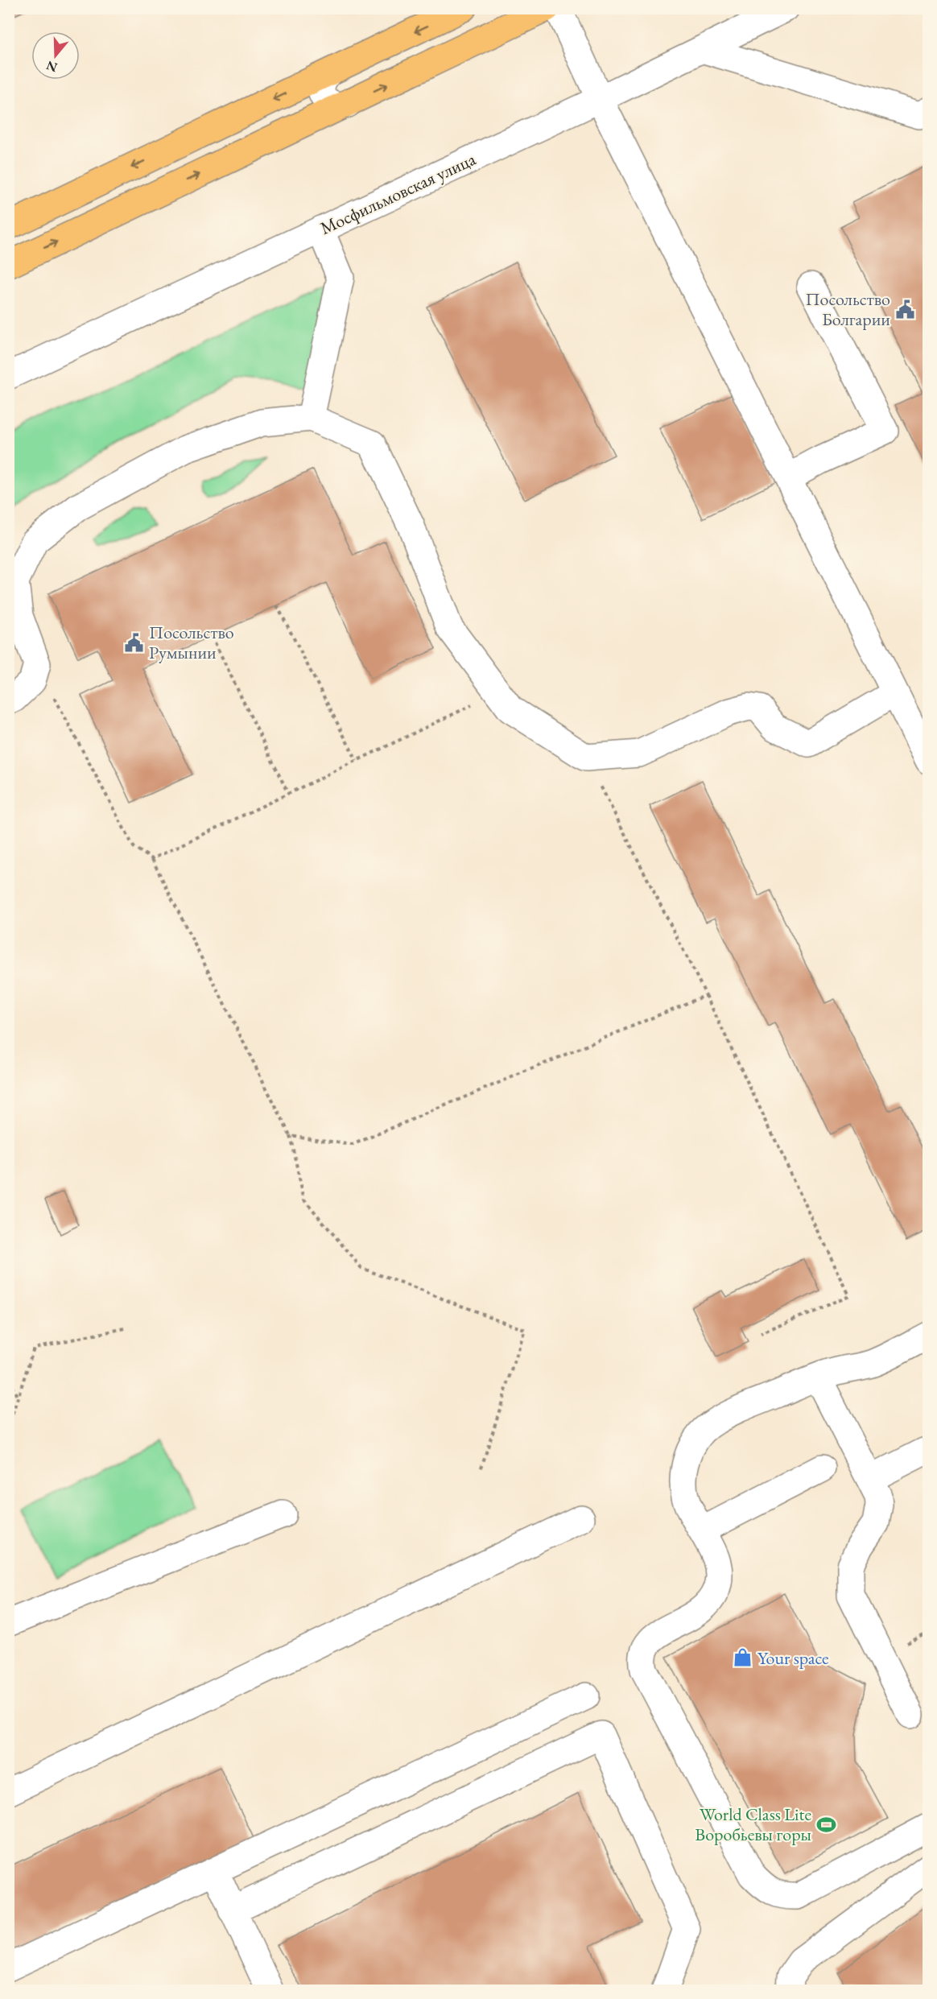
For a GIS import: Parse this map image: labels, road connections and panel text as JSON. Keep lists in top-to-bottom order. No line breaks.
{"streets":{"street":["Мосфильмовская улица"]},"places":{"public building":["Посольство Болгарии","Посольство Румынии"],"shop":["Your space"],"sports":["World Class Lite Воробьевы горы"]},"north":"bottom"}
